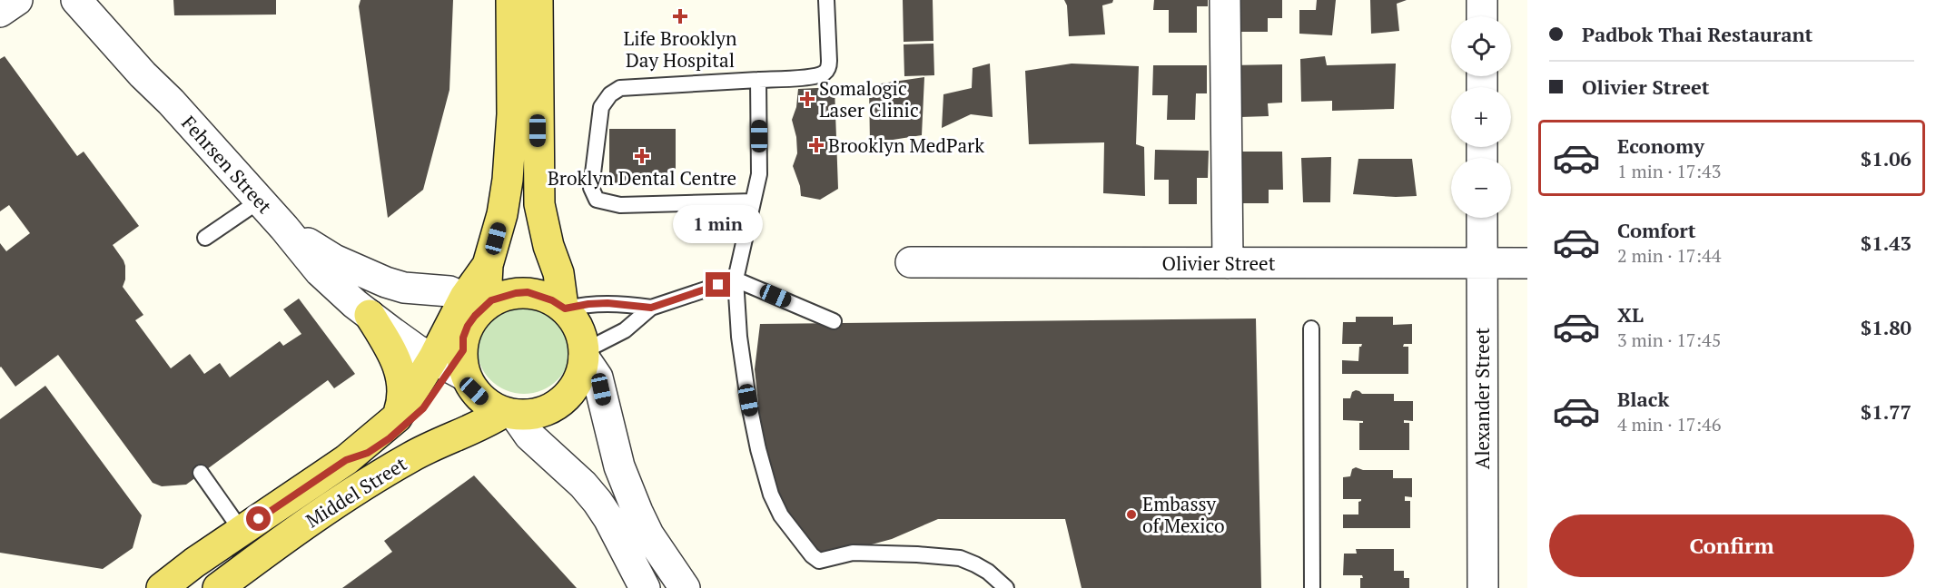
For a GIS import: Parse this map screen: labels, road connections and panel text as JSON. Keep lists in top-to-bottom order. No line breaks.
{"streets":{"main road":["Middel Street"],"street":["Fehrsen Street","Olivier Street","Alexander Street"]},"crossings":[["Fehrsen Street","Middel Street"],["Olivier Street","Alexander Street"]],"places":{"health":["Life Brooklyn Day Hospital","Somalogic Laser Clinic","Brooklyn MedPark","Broklyn Dental Centre"],"other":["Embassy of Mexico"]},"page":{"banner":["Padbok Thai Restaurant","Olivier Street"],"map_buttons":["+","−"],"list":[{"name":"Economy","note":"1 min · 17:43","value":"$1.06"},{"name":"Comfort","note":"2 min · 17:44","value":"$1.43"},{"name":"XL","note":"3 min · 17:45","value":"$1.80"},{"name":"Black","note":"4 min · 17:46","value":"$1.77"}],"bubble":"1 min","buttons":"Confirm"}}
